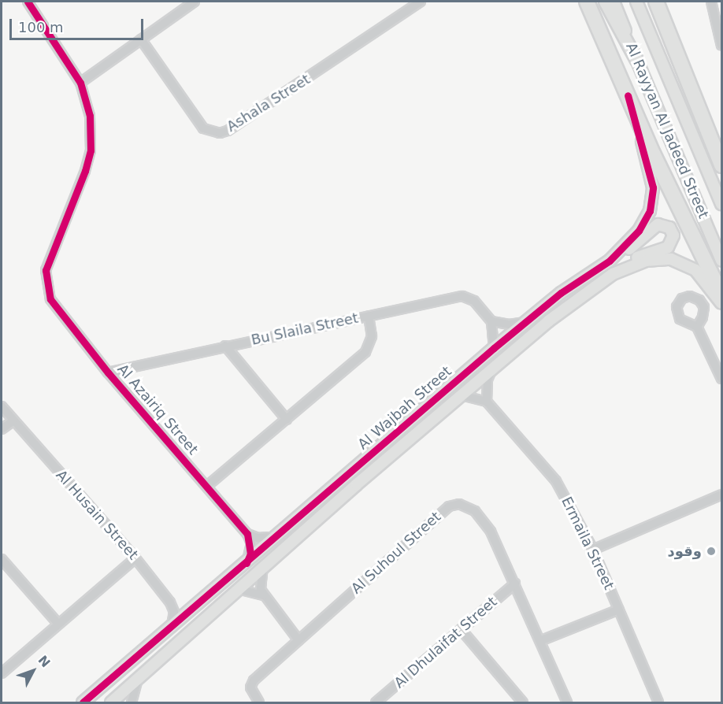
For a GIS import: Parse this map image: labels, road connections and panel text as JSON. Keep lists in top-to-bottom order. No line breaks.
{"streets":{"street":["Ashala Street","Al Rayyan Al Jadeed Street","Bu Slaila Street","Al Wajbah Street","Al Azairiq Street","Al Husain Street","Ermaila Street","Al Suhoul Street","Al Dhulaifat Street"]},"crossings":[["Bu Slaila Street","Al Azairiq Street"],["Al Wajbah Street","Al Husain Street"],["Al Suhoul Street","Al Dhulaifat Street"]],"places":["وقود"],"scale_bar":"100 m","north":"top right"}
